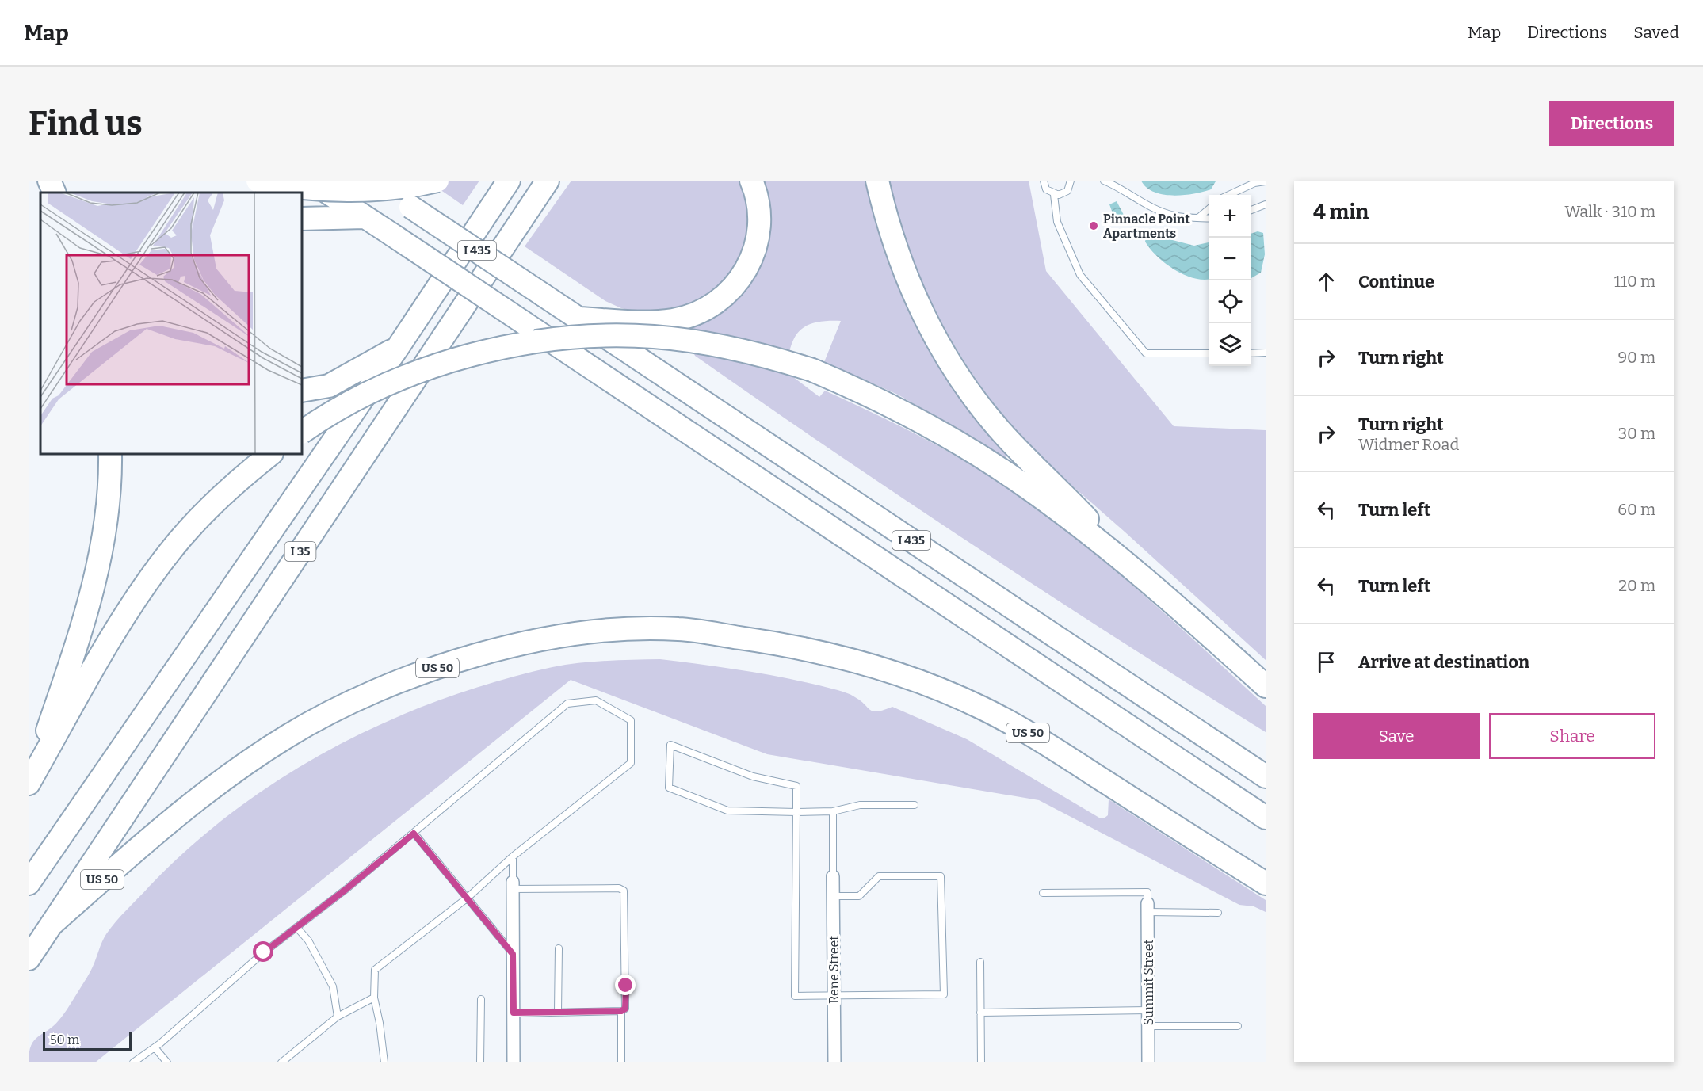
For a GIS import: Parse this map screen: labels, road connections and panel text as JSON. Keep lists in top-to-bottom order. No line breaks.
{"streets":{"highway":["I 435","I 35","US 50"],"street":["Rene Street","Summit Street"]},"crossings":[["I 35","US 50"]],"places":["Pinnacle Point Apartments"],"scale_bar":"50 m","page":{"header":"Map","nav":["Map","Directions","Saved"],"buttons":["Directions",["Save","Share"]],"title":"Find us","heading":["4 min","Walk · 310 m"],"map_buttons":["+","−"],"list":[["Continue","110 m"],["Turn right","90 m"],["Turn right","Widmer Road","30 m"],["Turn left","60 m"],["Turn left","20 m"],"Arrive at destination"],"scale":"50 m"}}
